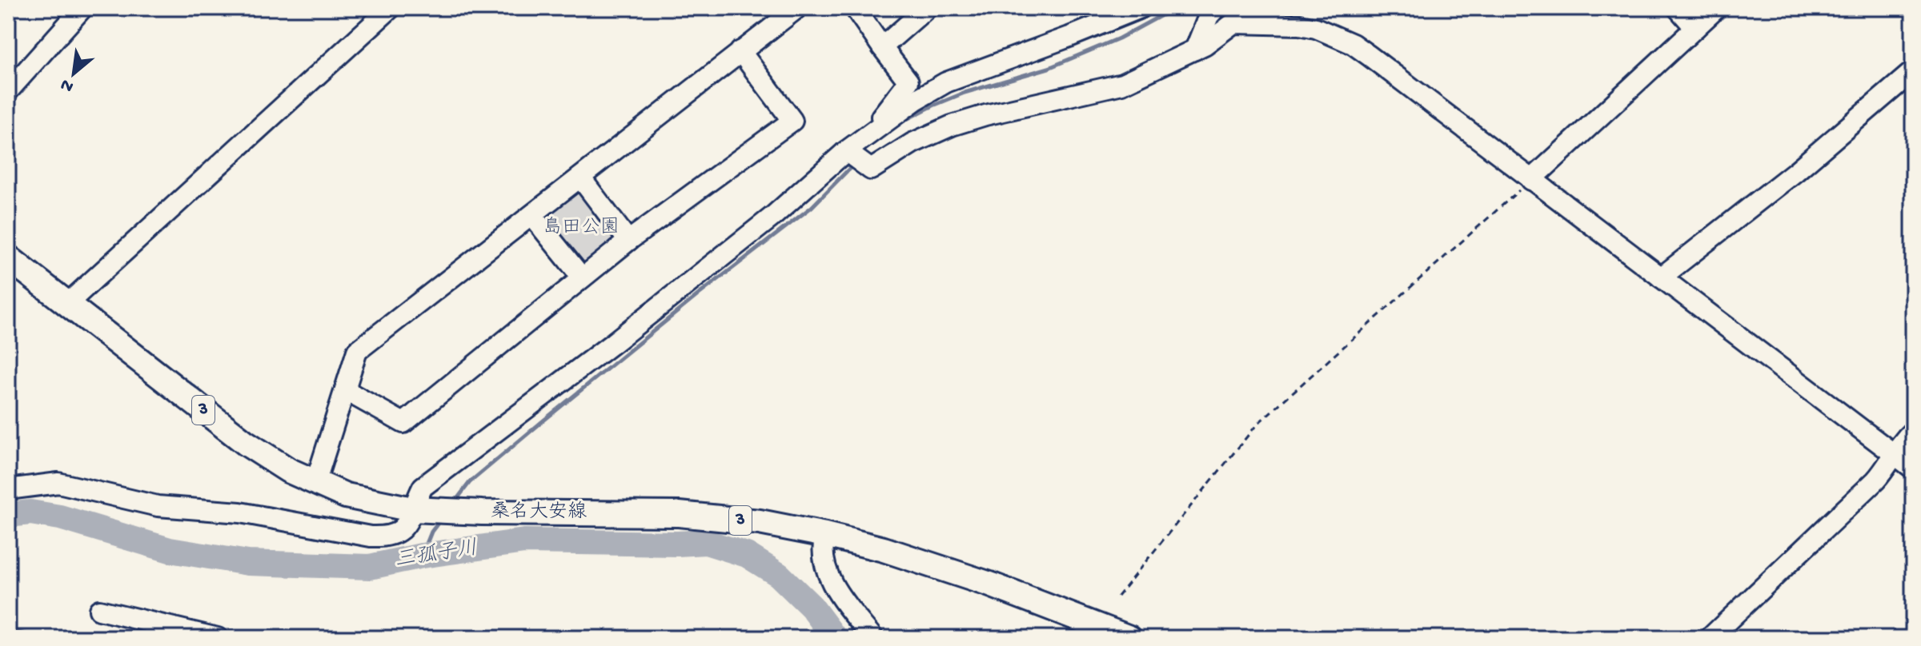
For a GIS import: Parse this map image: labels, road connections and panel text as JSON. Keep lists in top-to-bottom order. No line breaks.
{"streets":{"main road":["3","桑名大安線"]},"water":["三孤子川"],"parks":["島田公園"],"north":"bottom left"}
